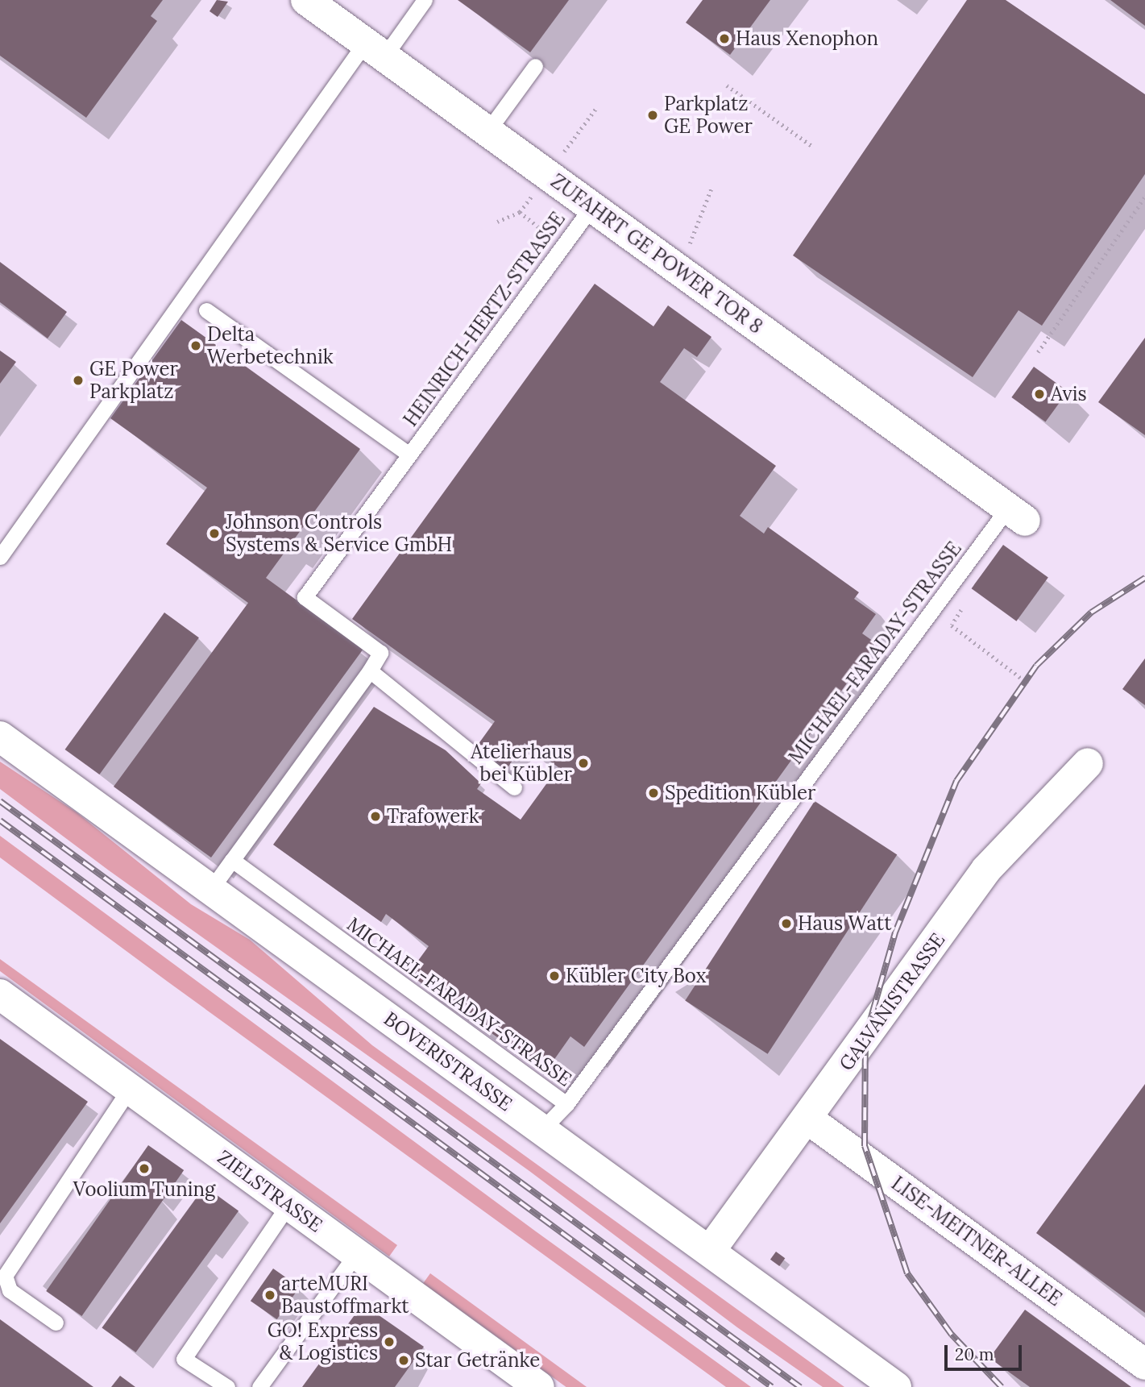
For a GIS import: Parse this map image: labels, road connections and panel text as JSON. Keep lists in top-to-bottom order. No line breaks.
{"streets":{"street":["ZUFAHRT GE POWER TOR 8","GALVANISTRASSE","BOVERISTRASSE","ZIELSTRASSE","LISE-MEITNER-ALLEE"],"lane":["HEINRICH-HERTZ-STRASSE","MICHAEL-FARADAY-STRASSE"]},"crossings":[["ZUFAHRT GE POWER TOR 8","HEINRICH-HERTZ-STRASSE"],["ZUFAHRT GE POWER TOR 8","MICHAEL-FARADAY-STRASSE"],["GALVANISTRASSE","BOVERISTRASSE"],["GALVANISTRASSE","LISE-MEITNER-ALLEE"]],"places":["Haus Xenophon","Parkplatz GE Power","Delta Werbetechnik","GE Power Parkplatz","Avis","Johnson Controls Systems & Service GmbH","Atelierhaus bei Kübler","Spedition Kübler","Trafowerk","Haus Watt","Kübler City Box","Voolium Tuning","arteMURI Baustoffmarkt","GO! Express & Logistics","Star Getränke"],"scale_bar":"20 m"}
